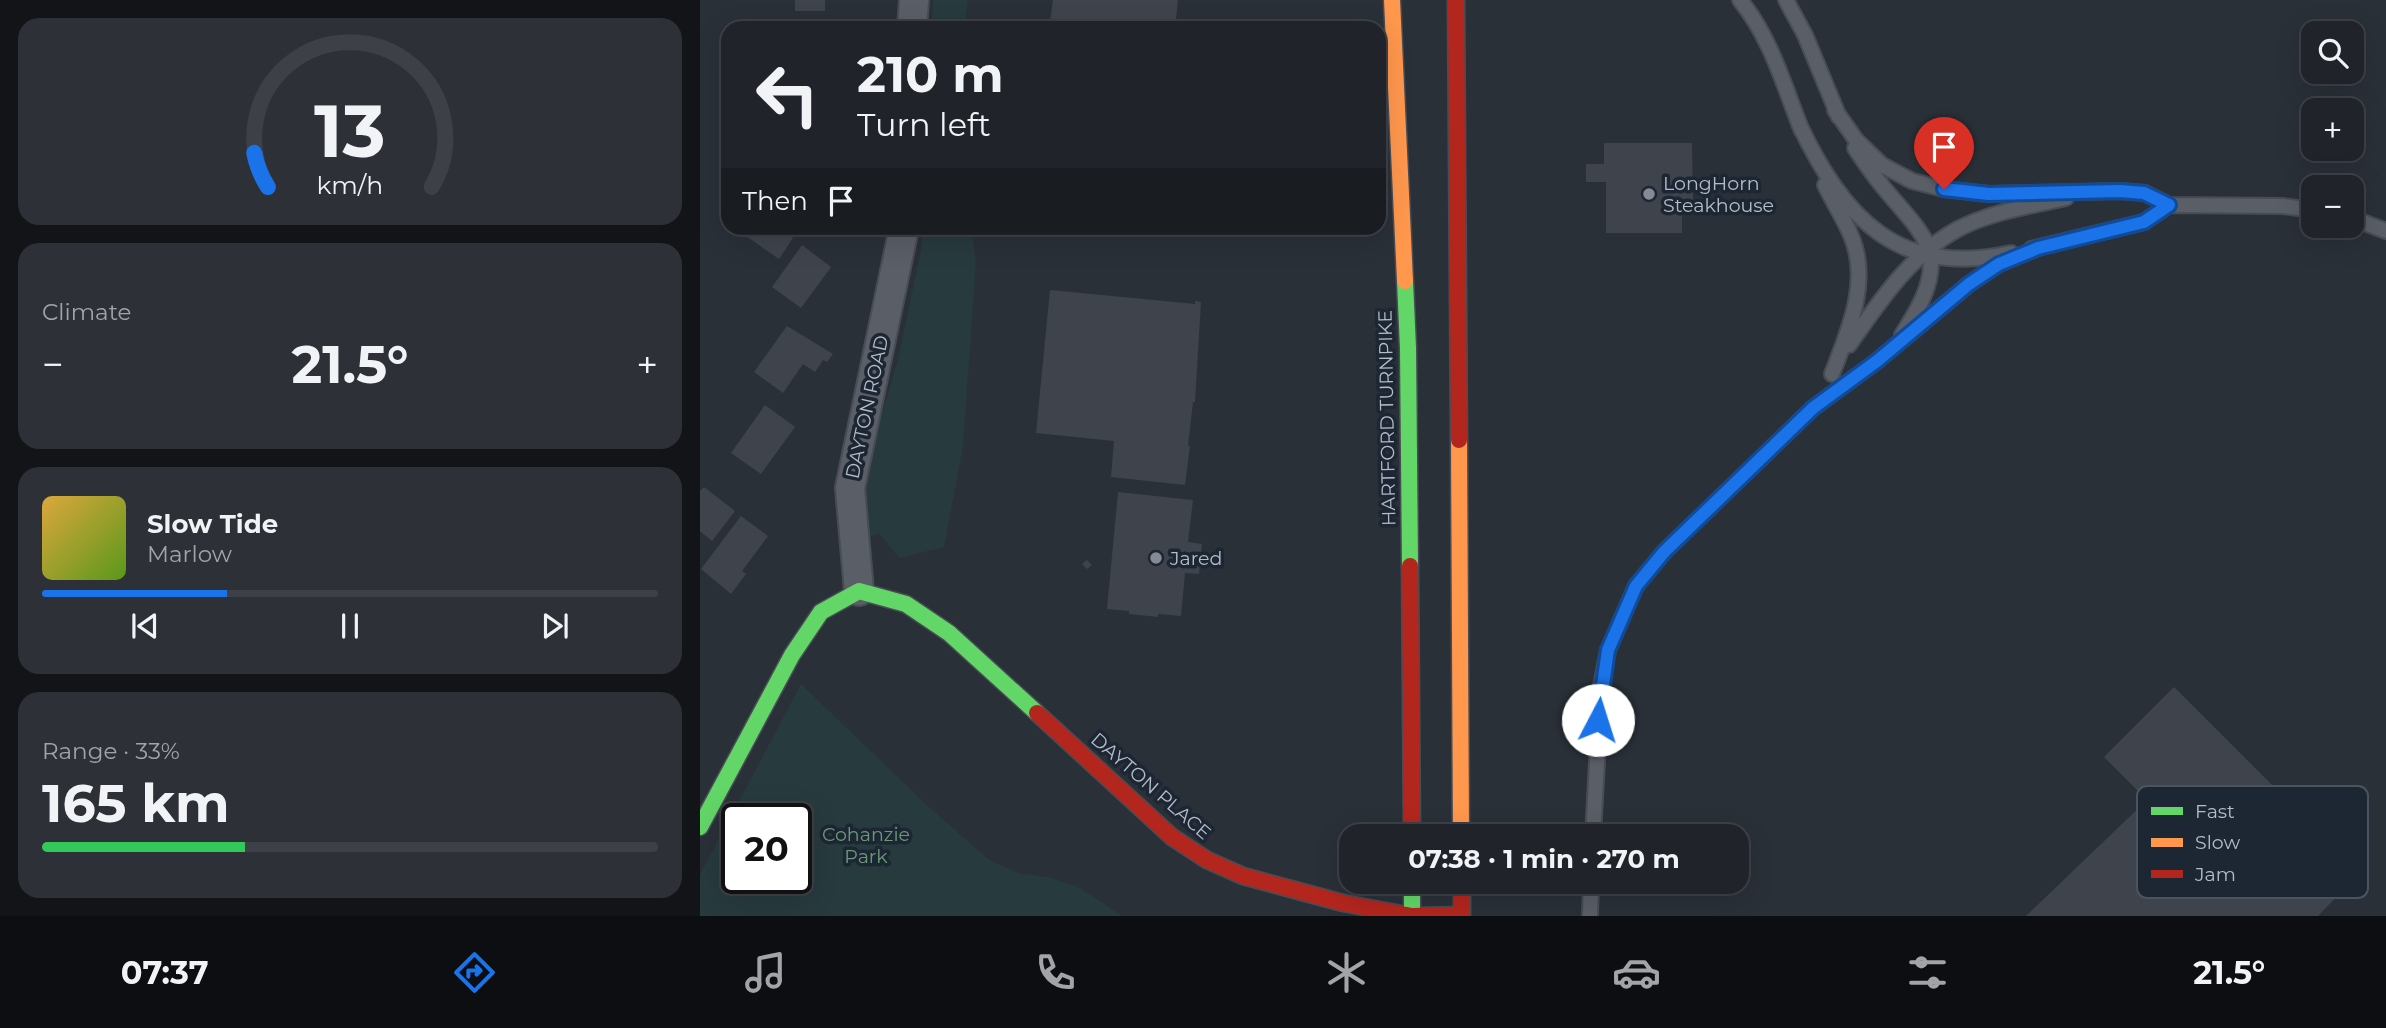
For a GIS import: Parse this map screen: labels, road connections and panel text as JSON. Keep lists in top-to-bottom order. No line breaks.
{"streets":{"main road":["HARTFORD TURNPIKE","DAYTON PLACE"],"street":["DAYTON ROAD"]},"crossings":[["DAYTON ROAD","DAYTON PLACE"]],"parks":["Cohanzie Park"],"places":["LongHorn Steakhouse","Jared"],"legend":["Fast","Slow","Jam"],"page":{"map_buttons":["+","−"],"turn":["210 m","Turn left"],"then":"Then","tile":["Climate",["Range · 33%","165 km"]],"heat":["−","21.5°","+"],"song":["Slow Tide","Marlow"],"limit":"20","trip":"07:38 · 1 min · 270 m","tabs":["07:37","21.5°"],"gauge":["13","km/h"]}}
